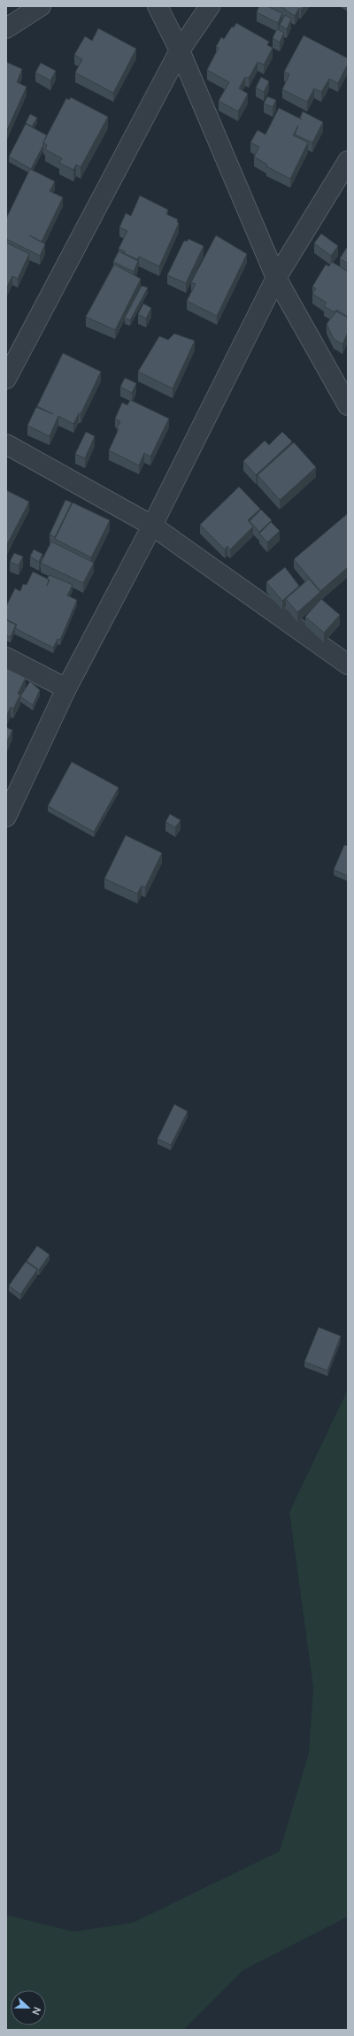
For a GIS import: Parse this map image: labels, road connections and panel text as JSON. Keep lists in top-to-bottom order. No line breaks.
{"north":"right"}
